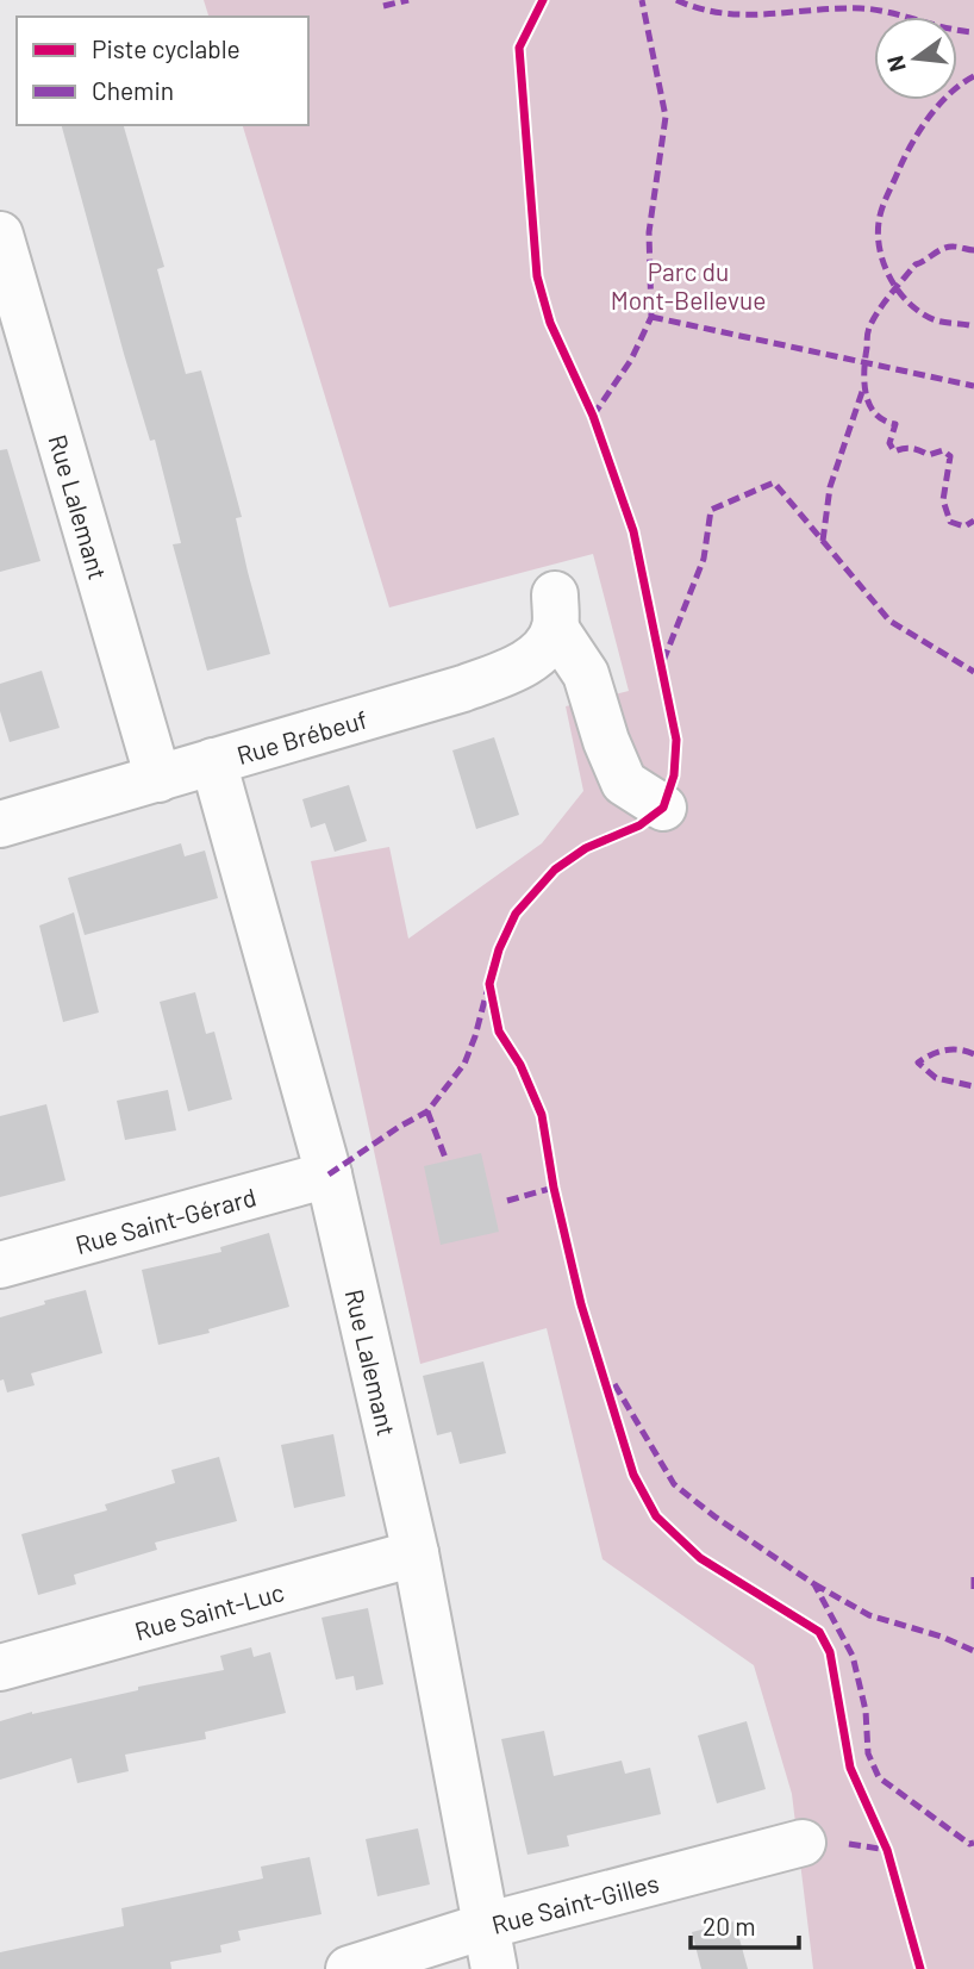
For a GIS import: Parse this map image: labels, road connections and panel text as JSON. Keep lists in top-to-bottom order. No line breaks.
{"streets":{"street":["Rue Lalemant","Rue Brébeuf","Rue Saint-Gérard","Rue Saint-Luc","Rue Saint-Gilles"]},"crossings":[["Rue Lalemant","Rue Brébeuf"],["Rue Lalemant","Rue Saint-Gérard"],["Rue Lalemant","Rue Saint-Luc"],["Rue Lalemant","Rue Saint-Gilles"]],"parks":["Parc du Mont-Bellevue"],"legend":["Piste cyclable","Chemin"],"scale_bar":"20 m","north":"left"}
